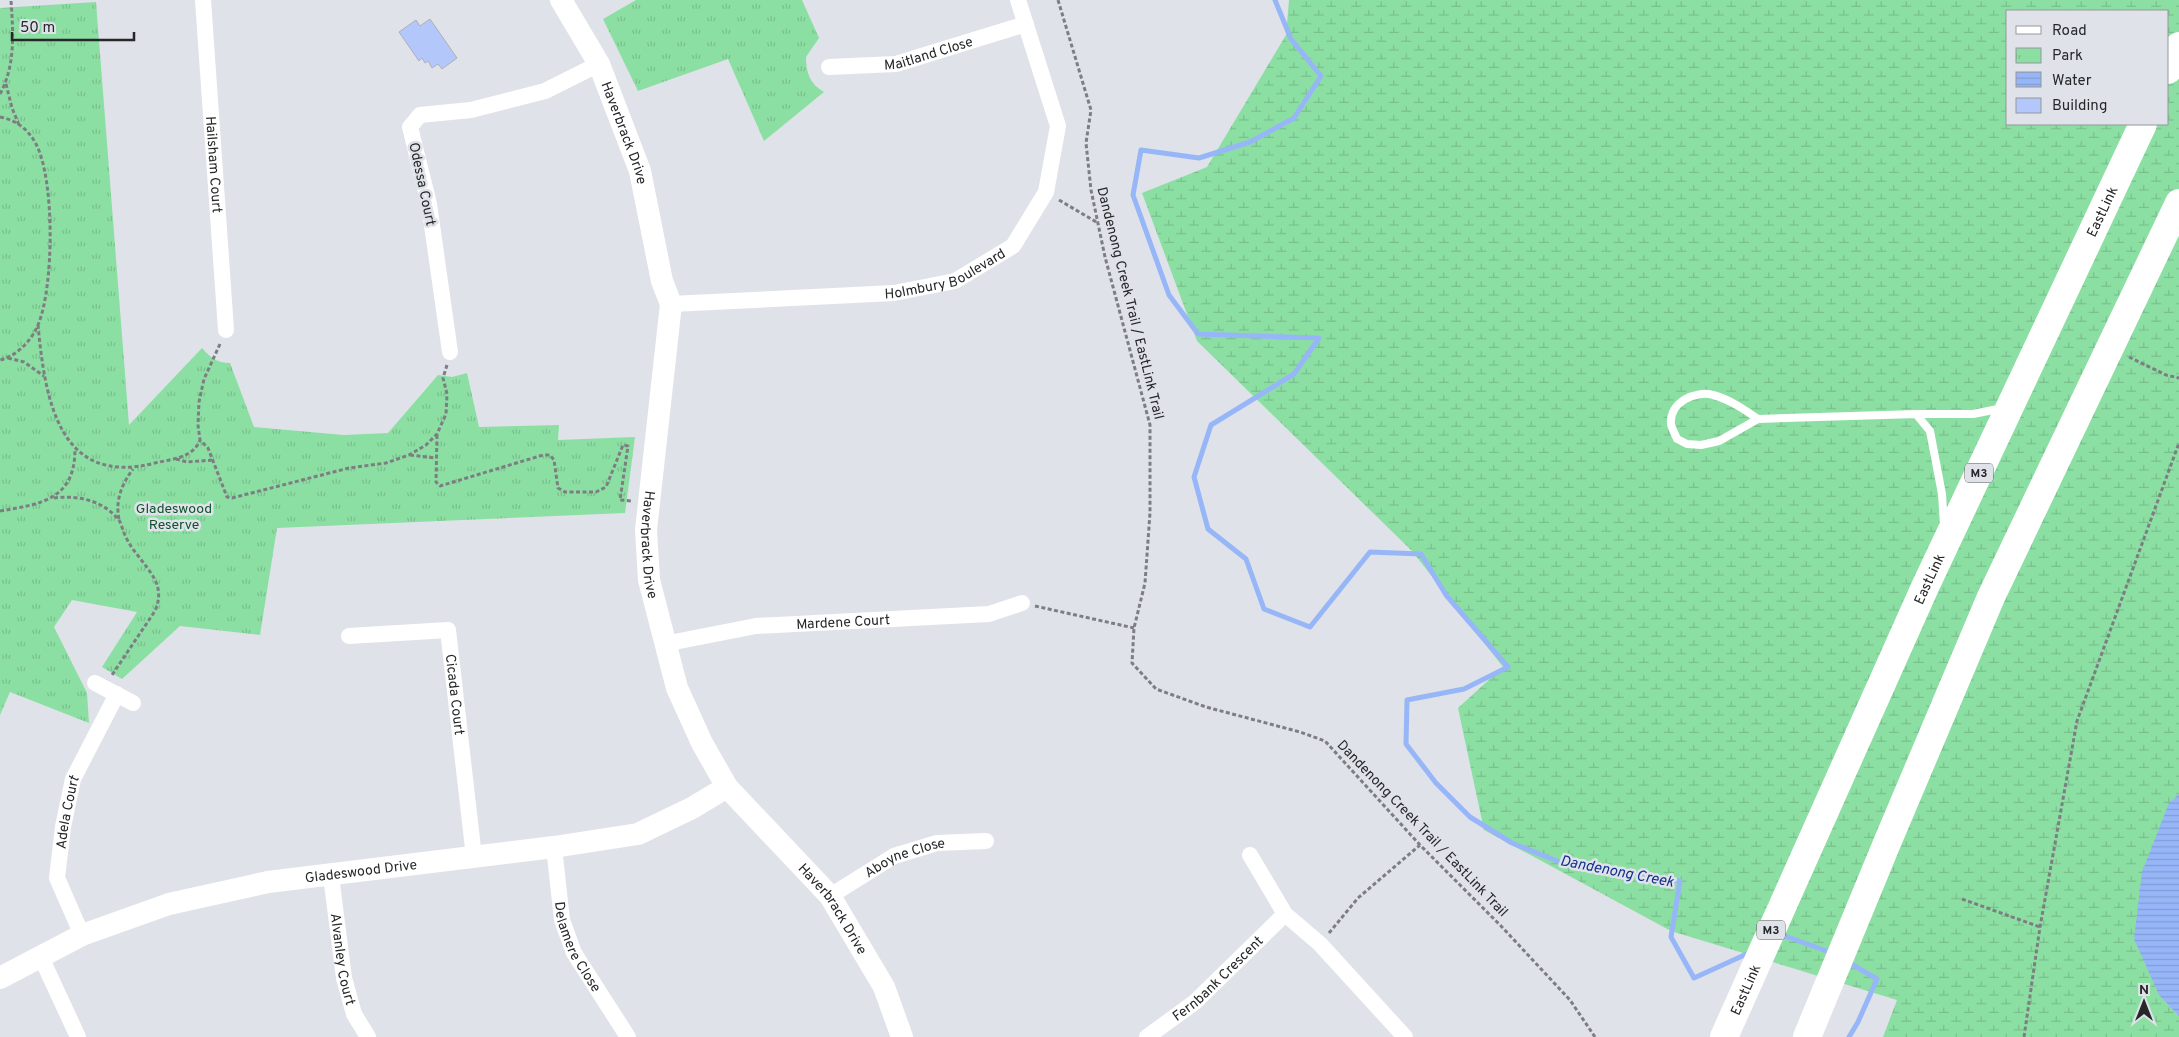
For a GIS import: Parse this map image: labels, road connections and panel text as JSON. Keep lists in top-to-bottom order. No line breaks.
{"streets":{"highway":["EastLink","M3"],"street":["Maitland Close","Haverbrack Drive","Hailsham Court","Odessa Court","Holmbury Boulevard","Mardene Court","Cicada Court","Adela Court","Aboyne Close","Gladeswood Drive","Delamere Close","Alvanley Court","Fernbank Crescent"],"path":["Dandenong Creek Trail / EastLink Trail"]},"crossings":[["Maitland Close","Holmbury Boulevard"],["Haverbrack Drive","Odessa Court"],["Haverbrack Drive","Holmbury Boulevard"],["Haverbrack Drive","Mardene Court"],["Haverbrack Drive","Aboyne Close"],["Haverbrack Drive","Gladeswood Drive"],["Cicada Court","Gladeswood Drive"],["Adela Court","Gladeswood Drive"],["Gladeswood Drive","Delamere Close"],["Gladeswood Drive","Alvanley Court"]],"water":["Dandenong Creek"],"parks":["Gladeswood Reserve"],"legend":["Road","Park","Water","Building"],"scale_bar":"50 m","north":"top"}
